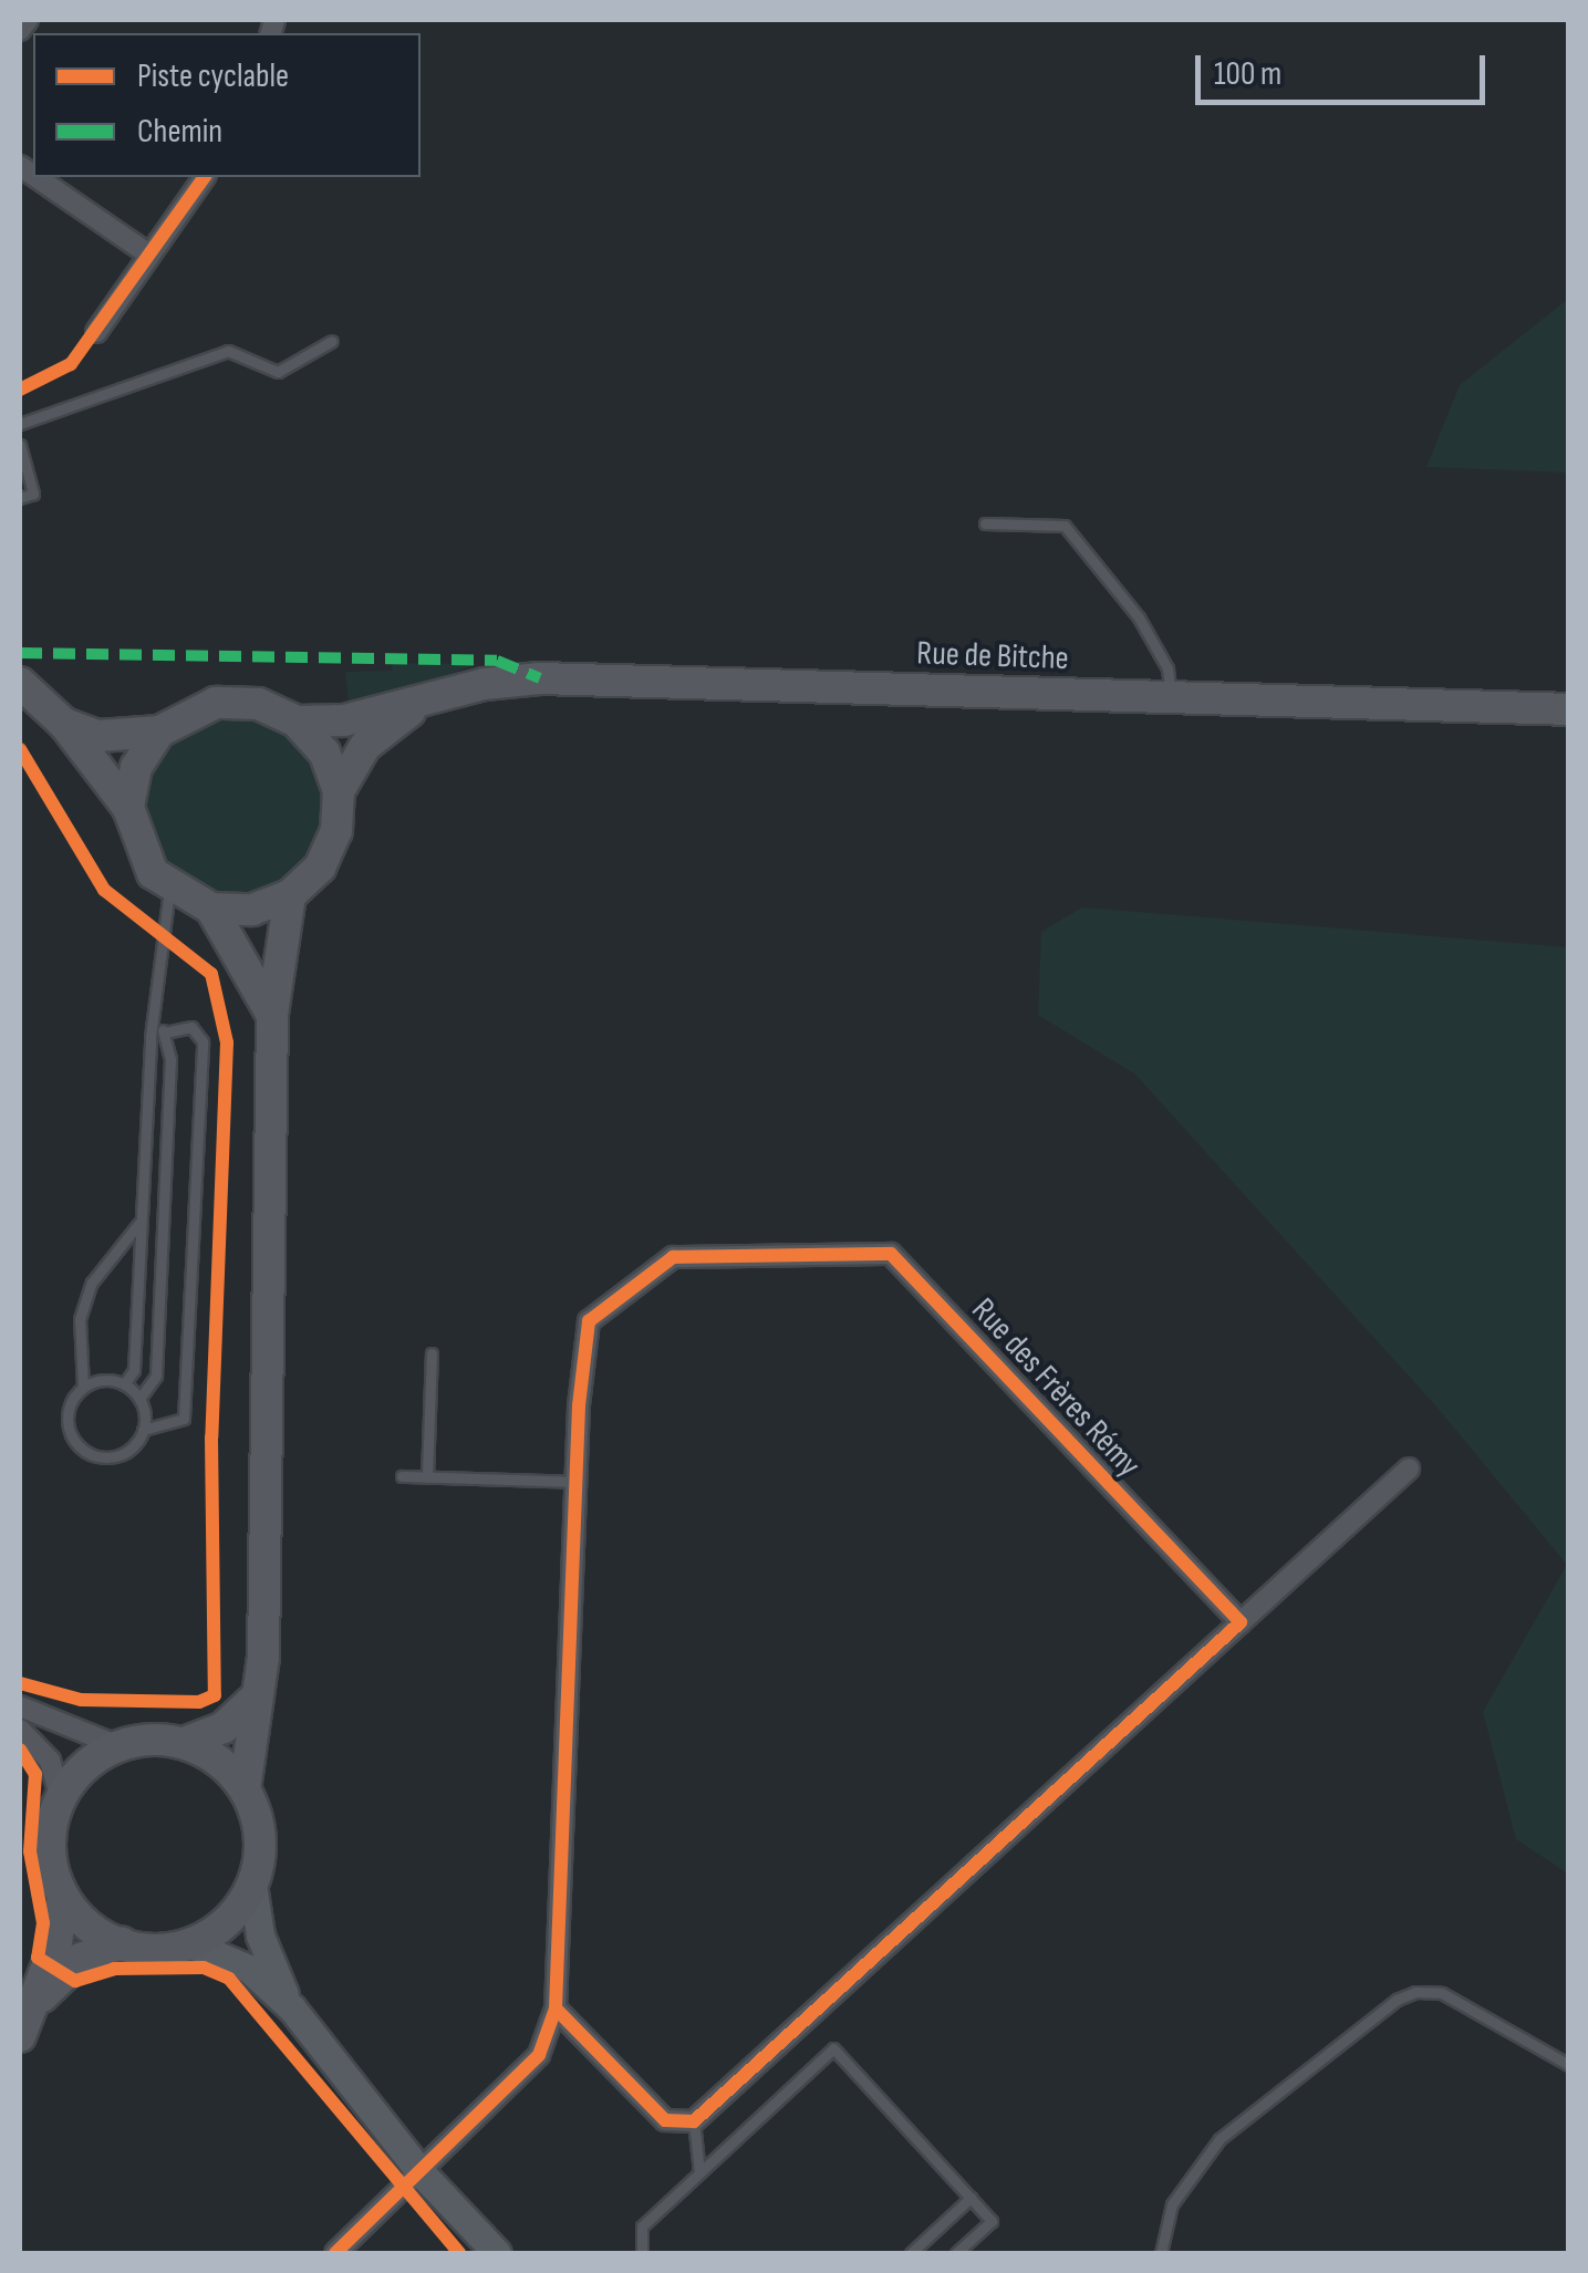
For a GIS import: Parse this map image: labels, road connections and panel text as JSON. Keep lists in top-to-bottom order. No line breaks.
{"streets":{"main road":["Rue de Bitche"],"street":["Rue des Frères Rémy"]},"legend":["Piste cyclable","Chemin"],"scale_bar":"100 m"}
